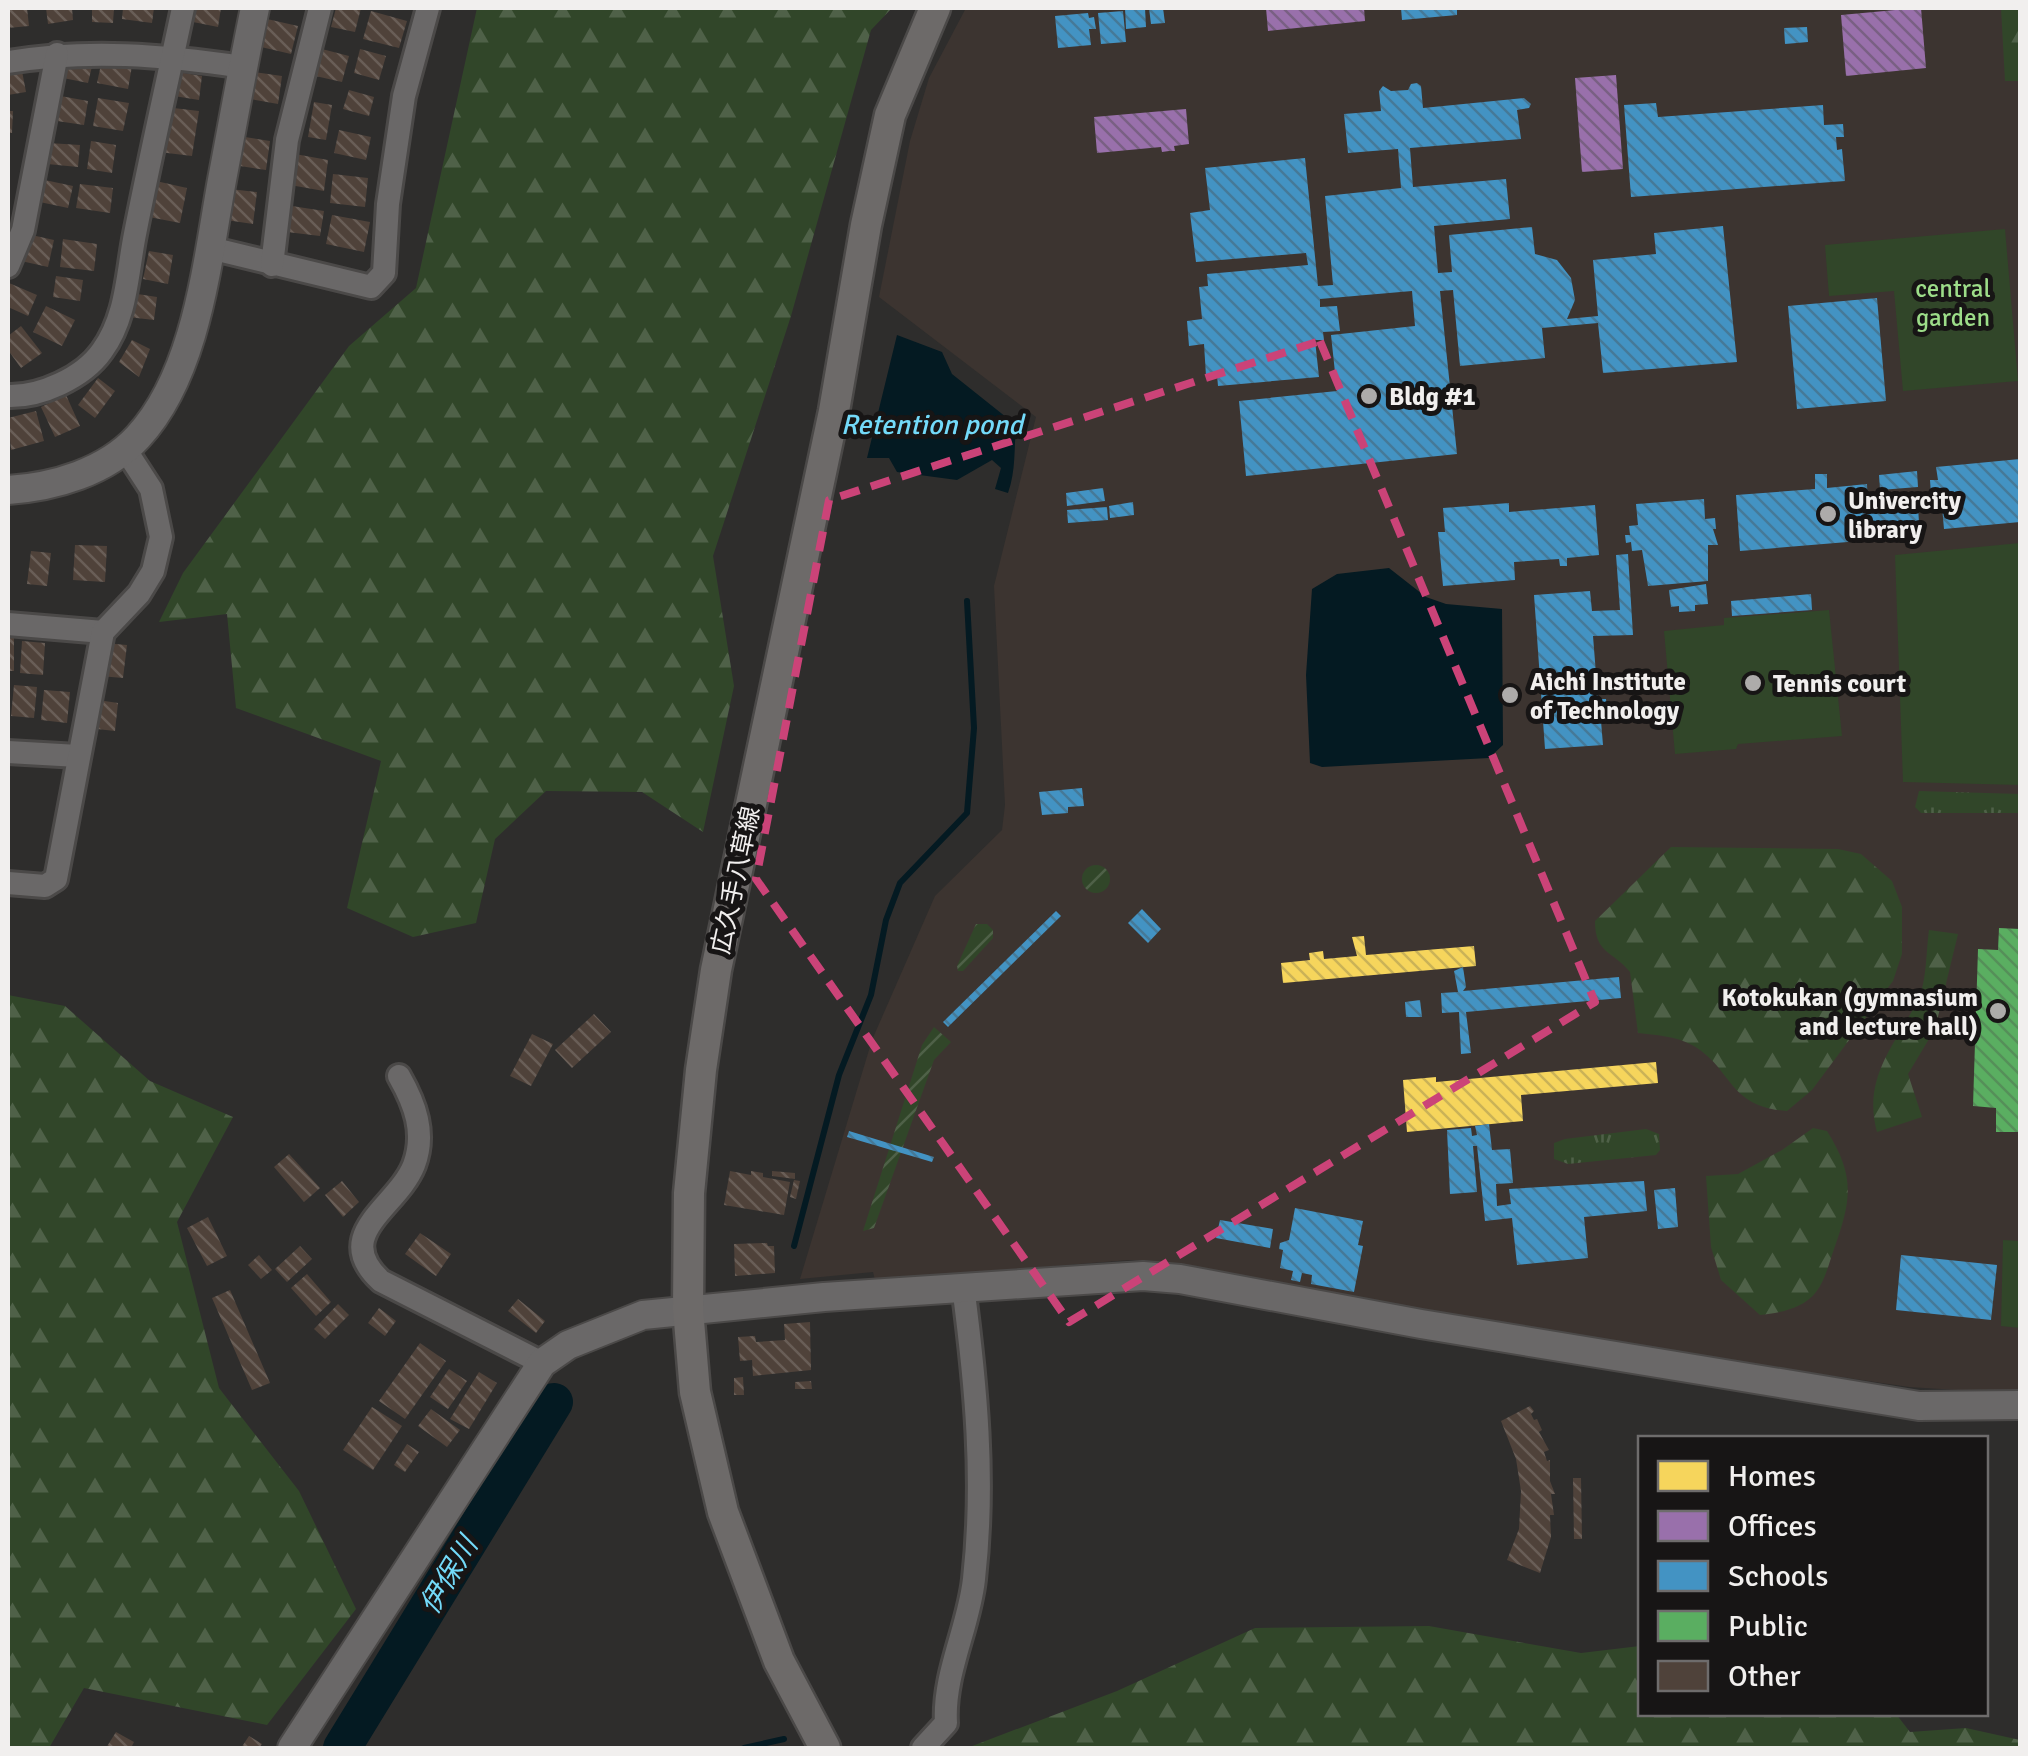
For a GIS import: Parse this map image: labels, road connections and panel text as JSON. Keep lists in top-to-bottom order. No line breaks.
{"streets":{"main road":["広久手八草線"]},"water":["Retention pond","伊保川"],"parks":["central garden"],"places":["Bldg #1","Univercity library","Tennis court","Aichi Institute of Technology","Kotokukan (gymnasium and lecture hall)"],"legend":["Homes","Offices","Schools","Public","Other"]}
